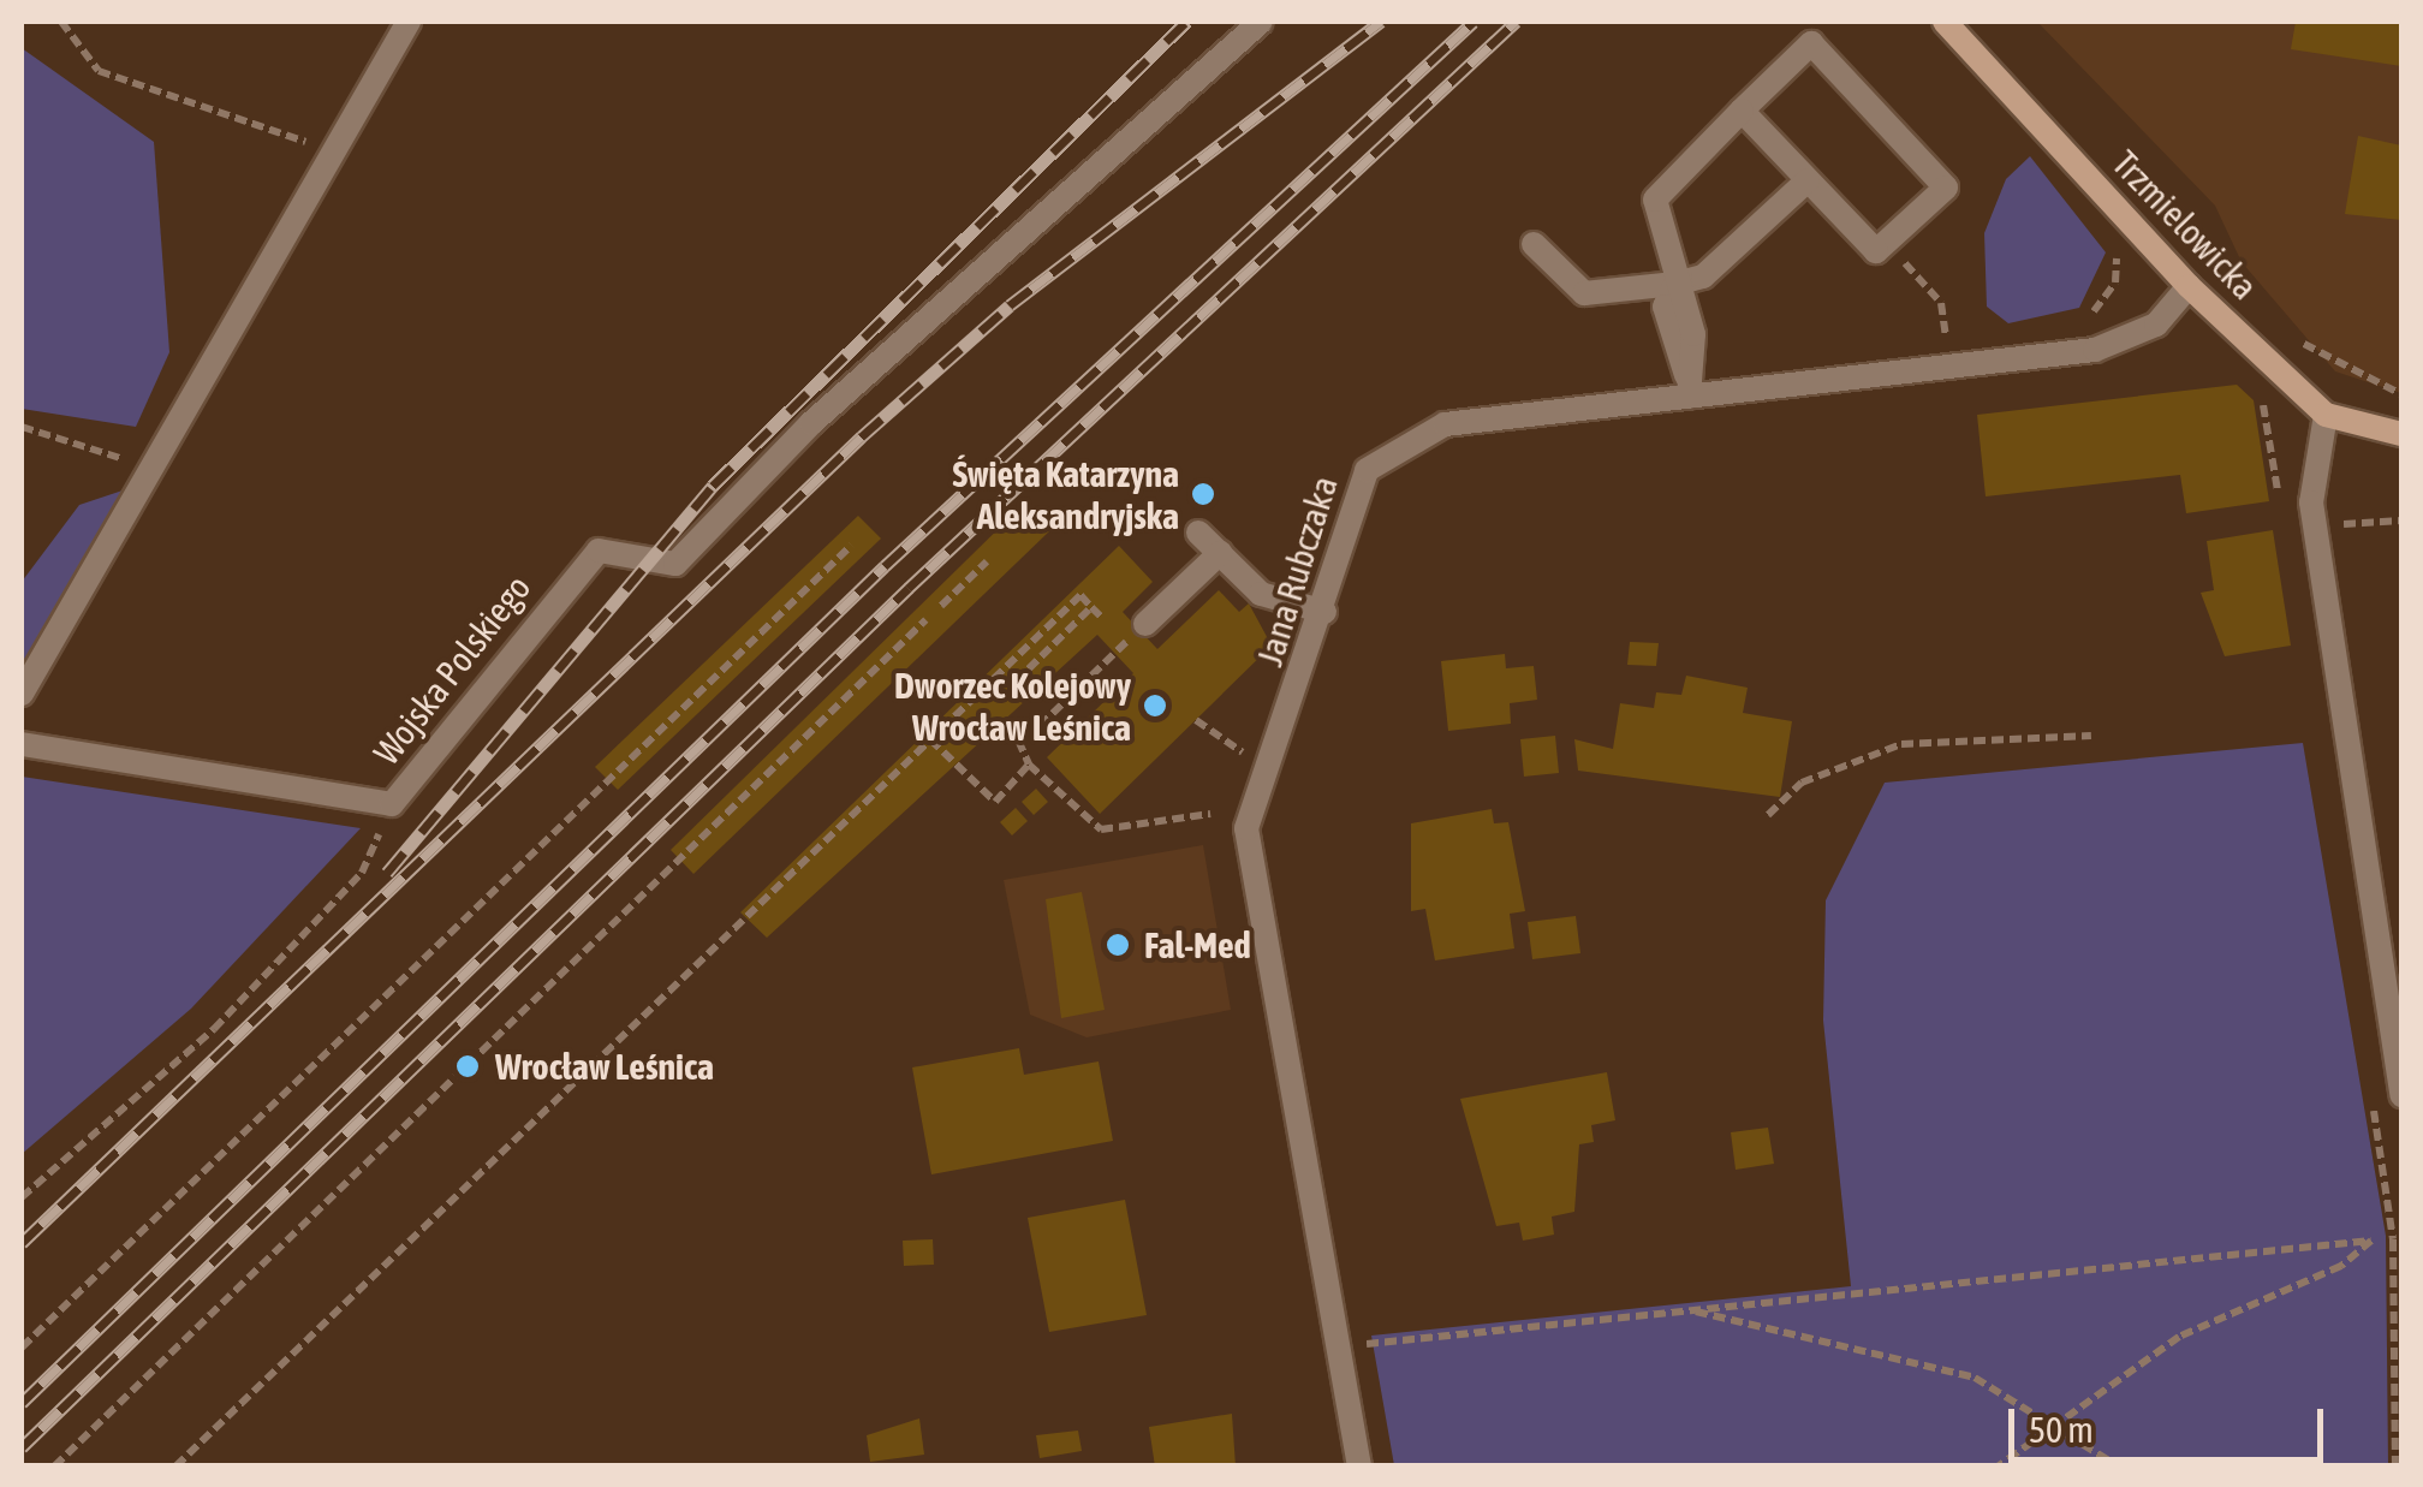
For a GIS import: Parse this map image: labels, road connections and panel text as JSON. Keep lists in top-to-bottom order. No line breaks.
{"streets":{"street":["Trzmielowicka","Jana Rubczaka","Wojska Polskiego"]},"crossings":[["Trzmielowicka","Jana Rubczaka"]],"places":["Święta Katarzyna Aleksandryjska","Dworzec Kolejowy Wrocław Leśnica","Fal-Med","Wrocław Leśnica"],"scale_bar":"50 m"}
